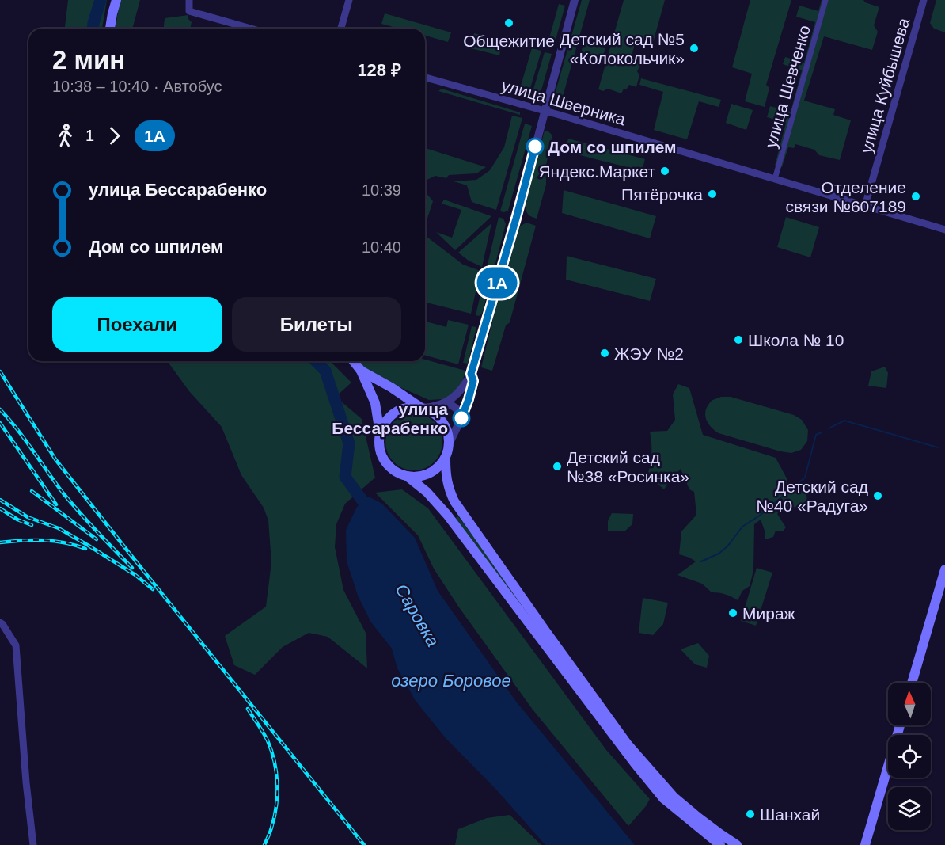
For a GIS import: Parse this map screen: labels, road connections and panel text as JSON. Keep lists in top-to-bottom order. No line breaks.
{"streets":{"street":["улица Куйбышева","улица Шевченко","улица Шверника"]},"crossings":[["улица Куйбышева","улица Шверника"],["улица Шевченко","улица Шверника"]],"water":["Саровка","озеро Боровое"],"places":["Общежитие","Детский сад №5 «Колокольчик»","Дом со шпилем","Яндекс.Маркет","Пятёрочка","Отделение связи №607189","Школа № 10","ЖЭУ №2","улица Бессарабенко","Детский сад №38 «Росинка»","Детский сад №40 «Радуга»","Мираж","Шанхай"],"lines":["bus line 1А"],"north":"top","page":{"on_map":"1А","heading":["2 мин","10:38 – 10:40 · Автобус","128 ₽"],"legs":["1","1А"],"list":[{"name":"улица Бессарабенко","value":"10:39"},{"name":"Дом со шпилем","value":"10:40"}],"buttons":["Поехали","Билеты"]}}
